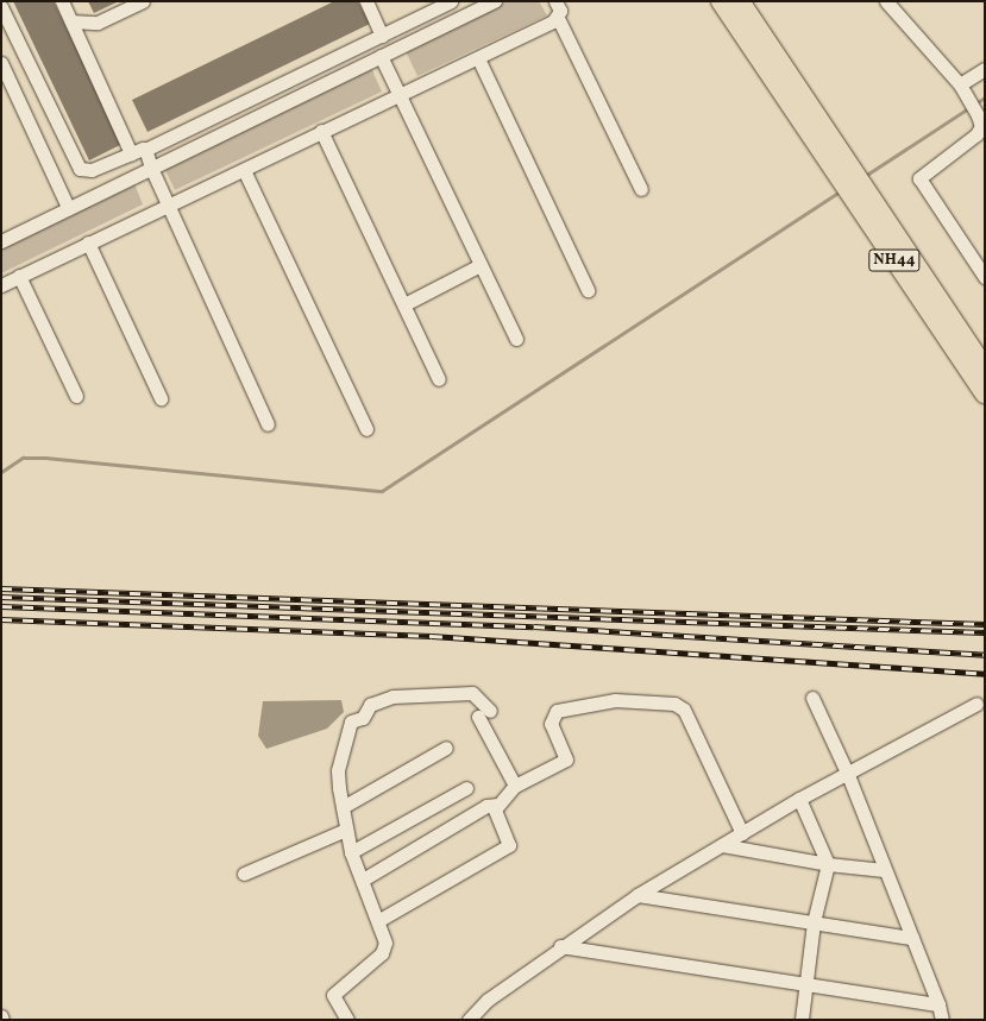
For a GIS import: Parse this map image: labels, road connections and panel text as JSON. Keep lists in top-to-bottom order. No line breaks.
{"streets":{"highway":["NH44"]}}
